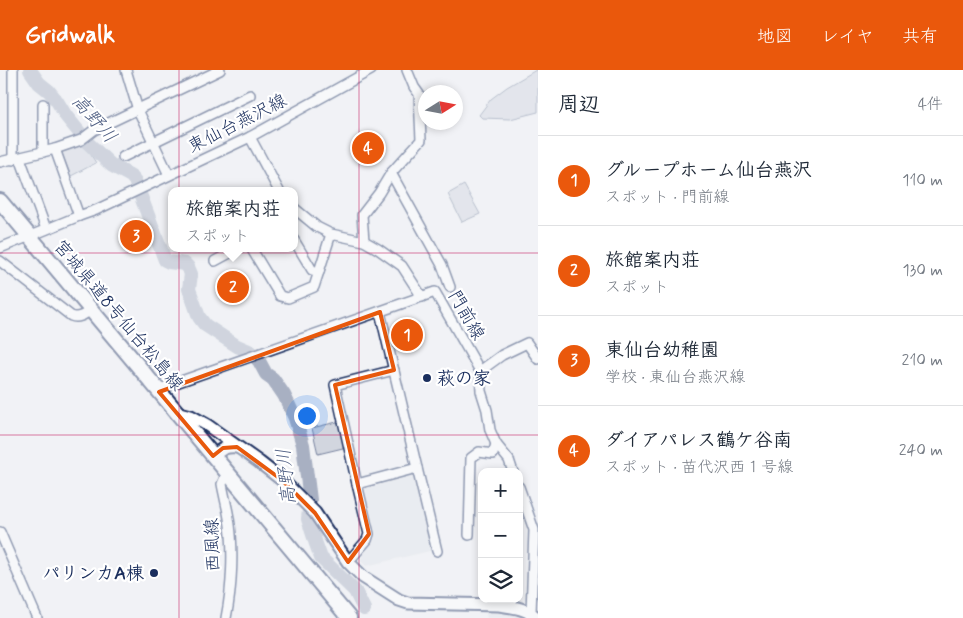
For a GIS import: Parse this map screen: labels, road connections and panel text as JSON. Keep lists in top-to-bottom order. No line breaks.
{"streets":{"main road":["宮城県道8号仙台松島線"],"street":["東仙台燕沢線","門前線","西風線"]},"crossings":[["宮城県道8号仙台松島線","門前線"],["宮城県道8号仙台松島線","西風線"]],"water":["高野川"],"places":["萩の家","パリンカA棟"],"north":"right","page":{"header":"Gridwalk","nav":["地図","レイヤ","共有"],"heading":["周辺","4件"],"pins":["4","3","2","1"],"list":[{"mark":"1","name":"グループホーム仙台燕沢","note":"スポット · 門前線","value":"110 m"},{"mark":"2","name":"旅館案内荘","note":"スポット","value":"130 m"},{"mark":"3","name":"東仙台幼稚園","note":"学校 · 東仙台燕沢線","value":"210 m"},{"mark":"4","name":"ダイアパレス鶴ケ谷南","note":"スポット · 苗代沢西１号線","value":"240 m"}],"popup":["旅館案内荘","スポット"],"map_buttons":["+","−"]}}
